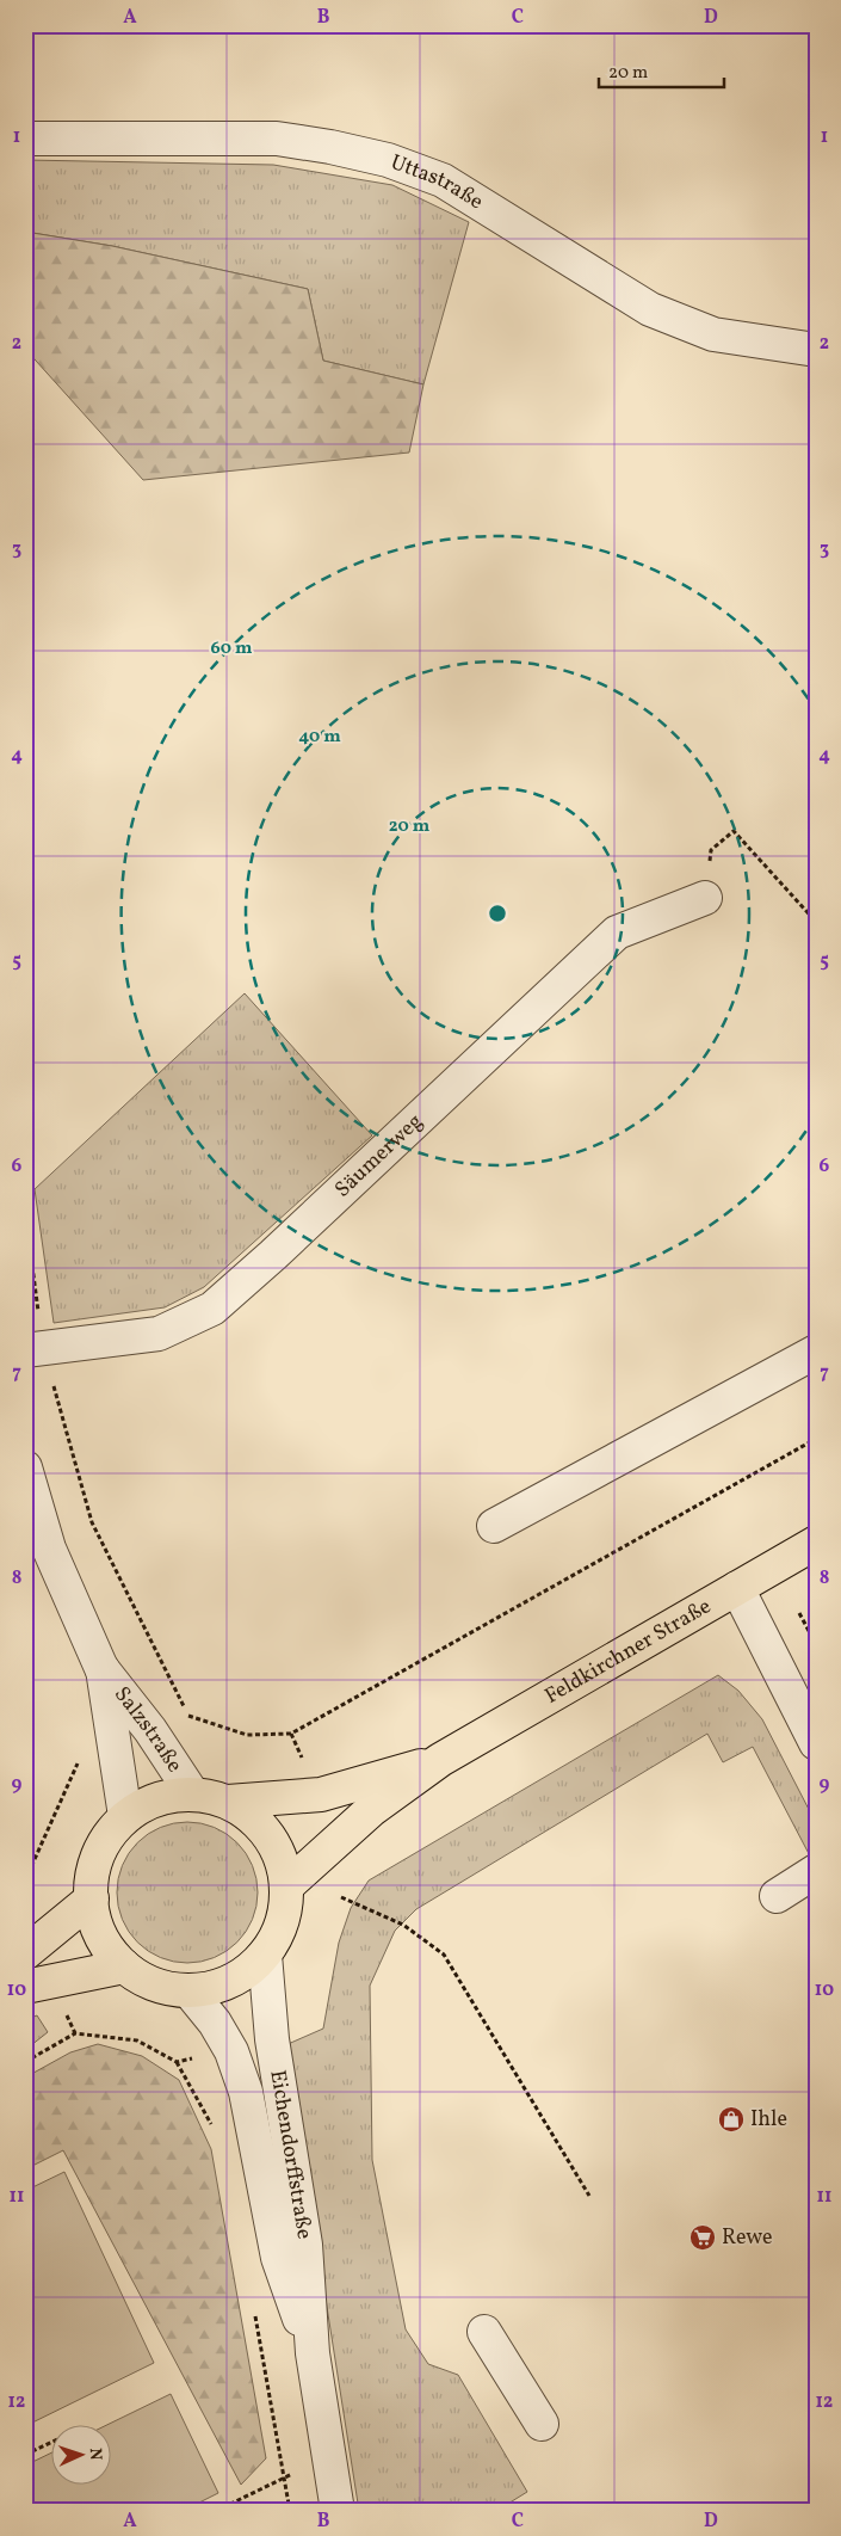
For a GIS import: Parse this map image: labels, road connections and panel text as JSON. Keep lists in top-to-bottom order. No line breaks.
{"streets":{"main road":["Feldkirchner Straße"],"street":["Uttastraße","Säumerweg","Salzstraße","Eichendorffstraße"]},"crossings":[["Feldkirchner Straße","Salzstraße"],["Feldkirchner Straße","Eichendorffstraße"],["Salzstraße","Eichendorffstraße"]],"places":{"shop":["Ihle"],"supermarket":["Rewe"]},"scale_bar":"20 m","north":"right","grid":{"columns":["A","B","C","D"],"rows":["1","2","3","4","5","6","7","8","9","10","11","12"]},"rings":["60 m","40 m","20 m"]}
